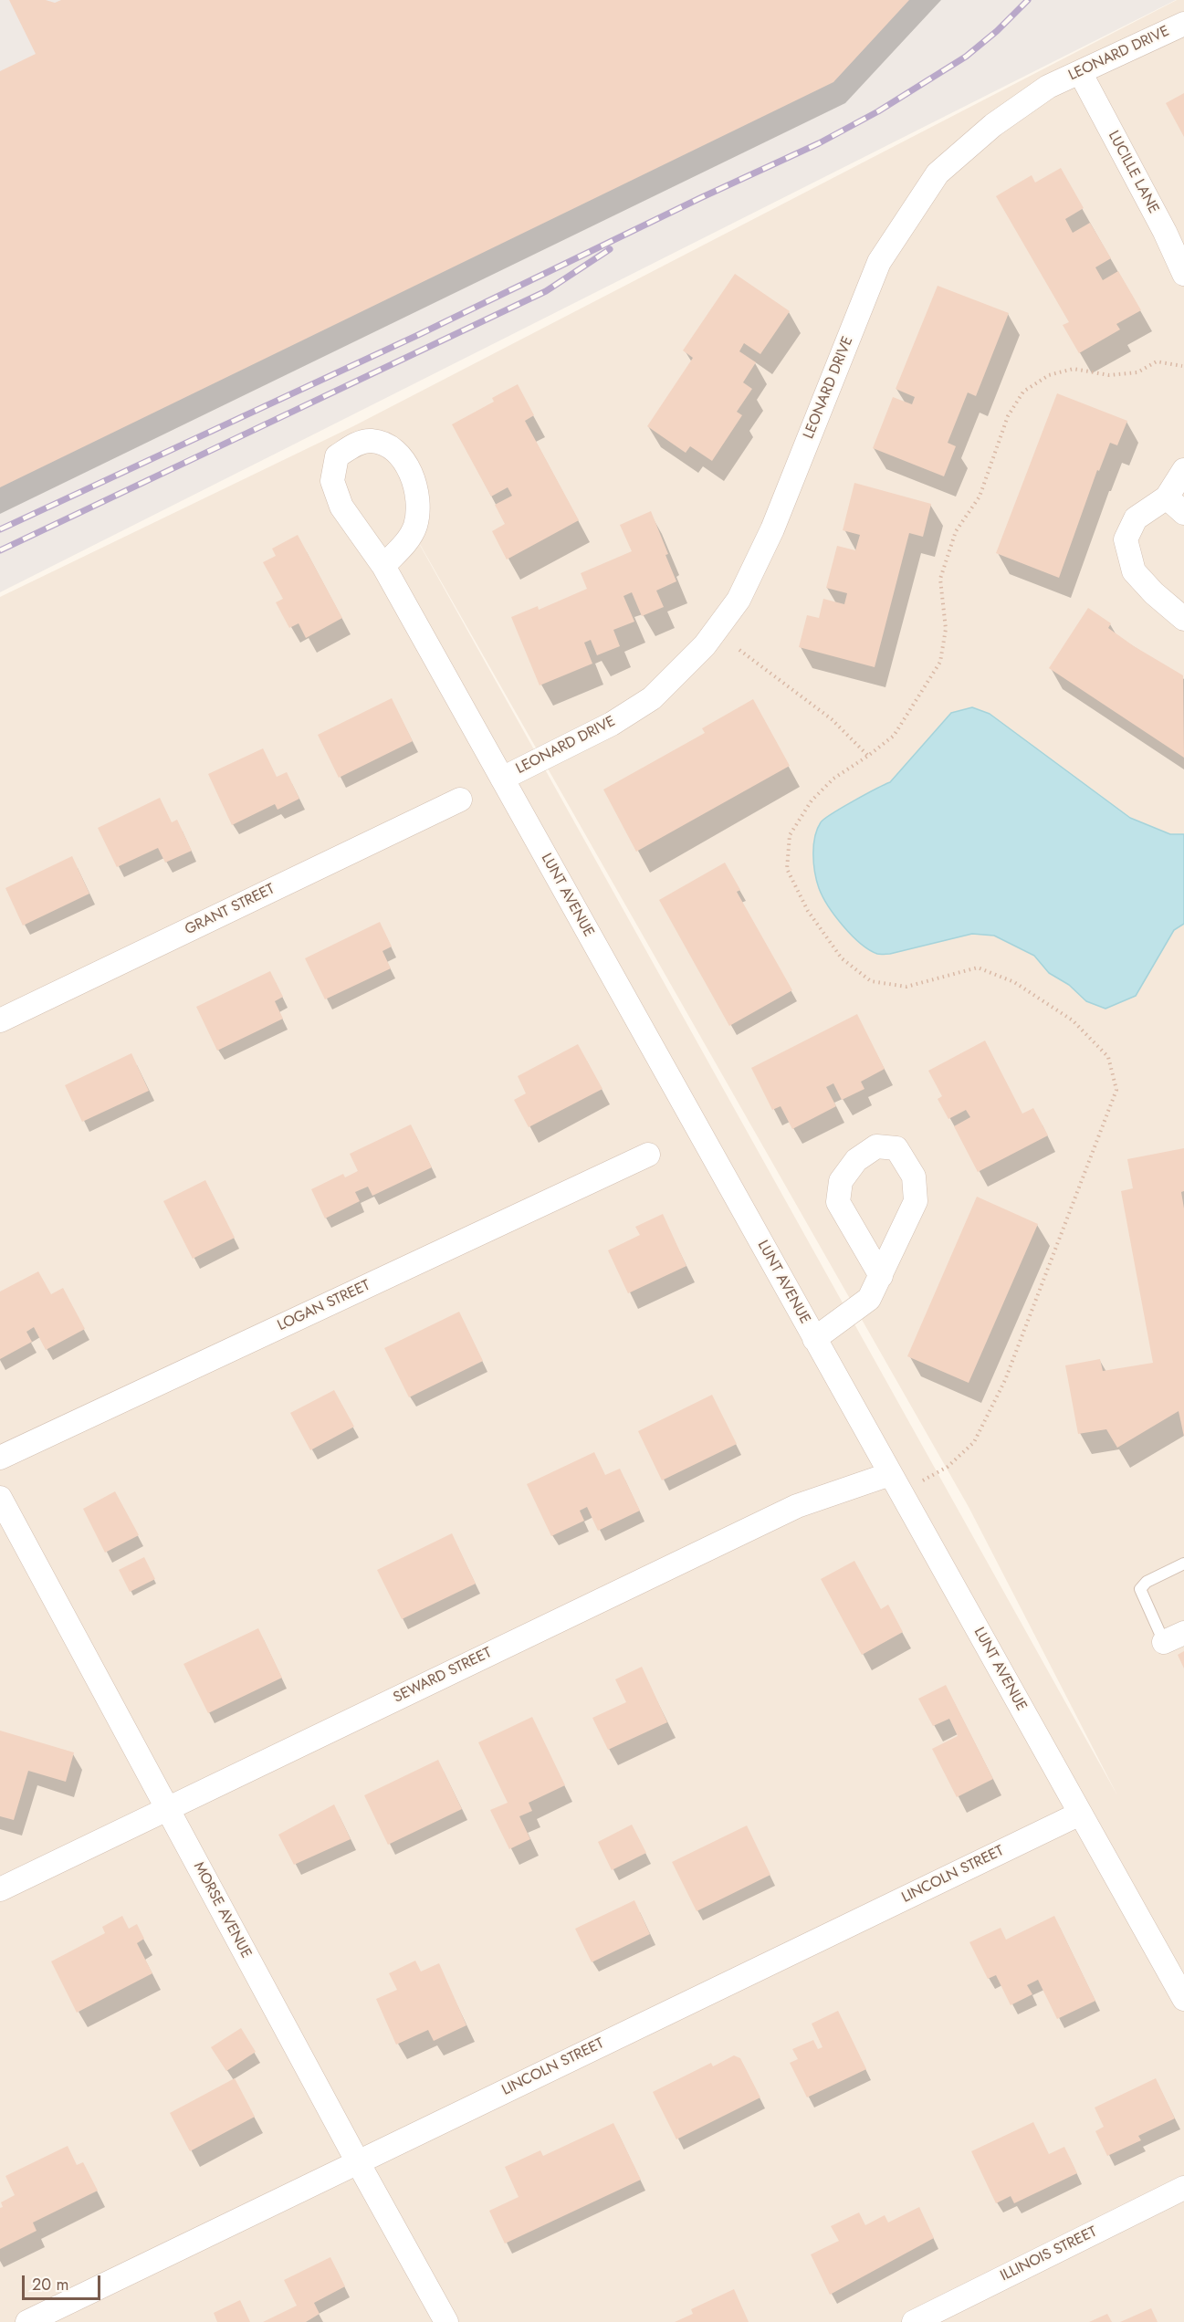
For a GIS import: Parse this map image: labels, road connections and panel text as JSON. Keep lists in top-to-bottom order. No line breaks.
{"streets":{"street":["LEONARD DRIVE","LUCILLE LANE","LUNT AVENUE","GRANT STREET","LOGAN STREET","SEWARD STREET","LINCOLN STREET","MORSE AVENUE","ILLINOIS STREET"]},"crossings":[["LEONARD DRIVE","LUCILLE LANE"],["LEONARD DRIVE","LUNT AVENUE"],["LUNT AVENUE","SEWARD STREET"],["LUNT AVENUE","LINCOLN STREET"],["SEWARD STREET","MORSE AVENUE"],["LINCOLN STREET","MORSE AVENUE"]],"scale_bar":"20 m"}
